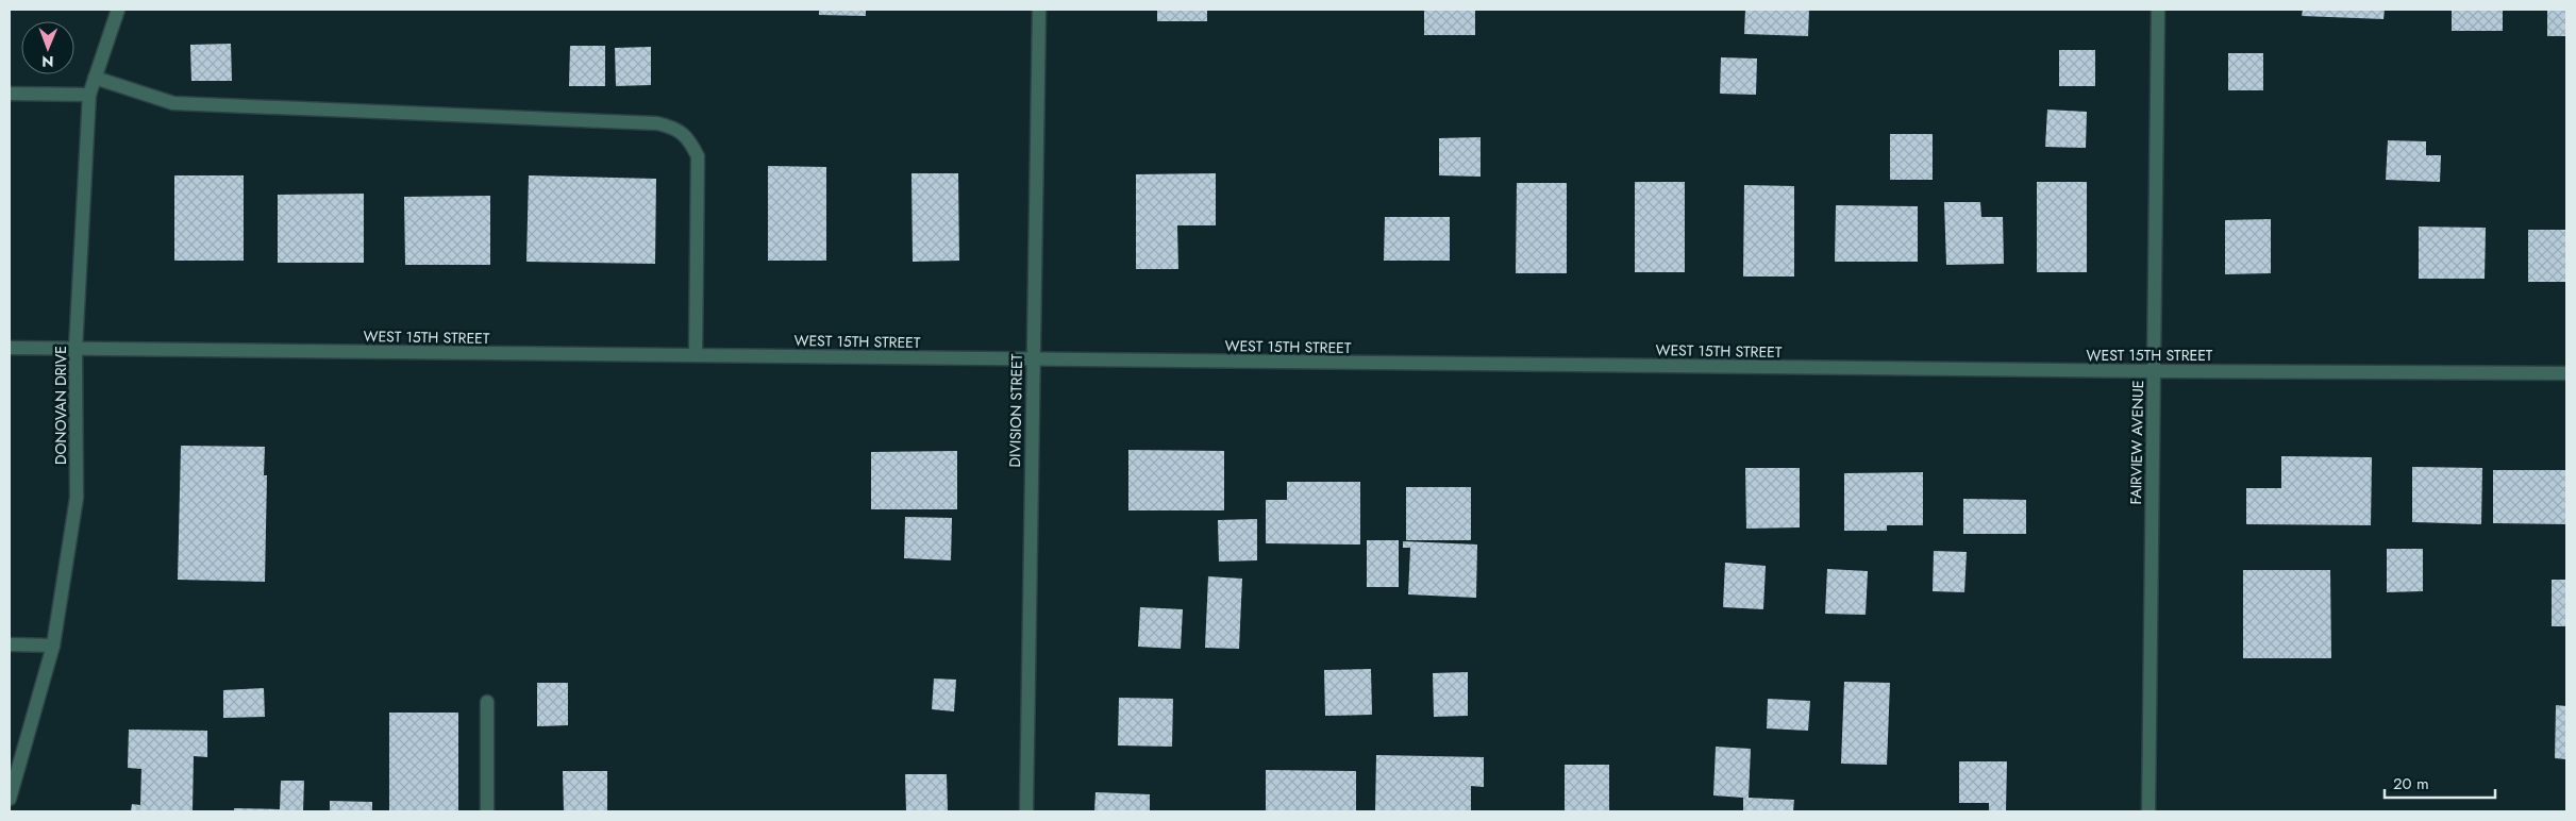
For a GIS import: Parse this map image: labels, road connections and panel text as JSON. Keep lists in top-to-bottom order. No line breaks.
{"streets":{"street":["WEST 15TH STREET","DONOVAN DRIVE","DIVISION STREET","FAIRVIEW AVENUE"]},"crossings":[["WEST 15TH STREET","DONOVAN DRIVE"],["WEST 15TH STREET","DIVISION STREET"],["WEST 15TH STREET","FAIRVIEW AVENUE"]],"scale_bar":"20 m","north":"bottom"}
